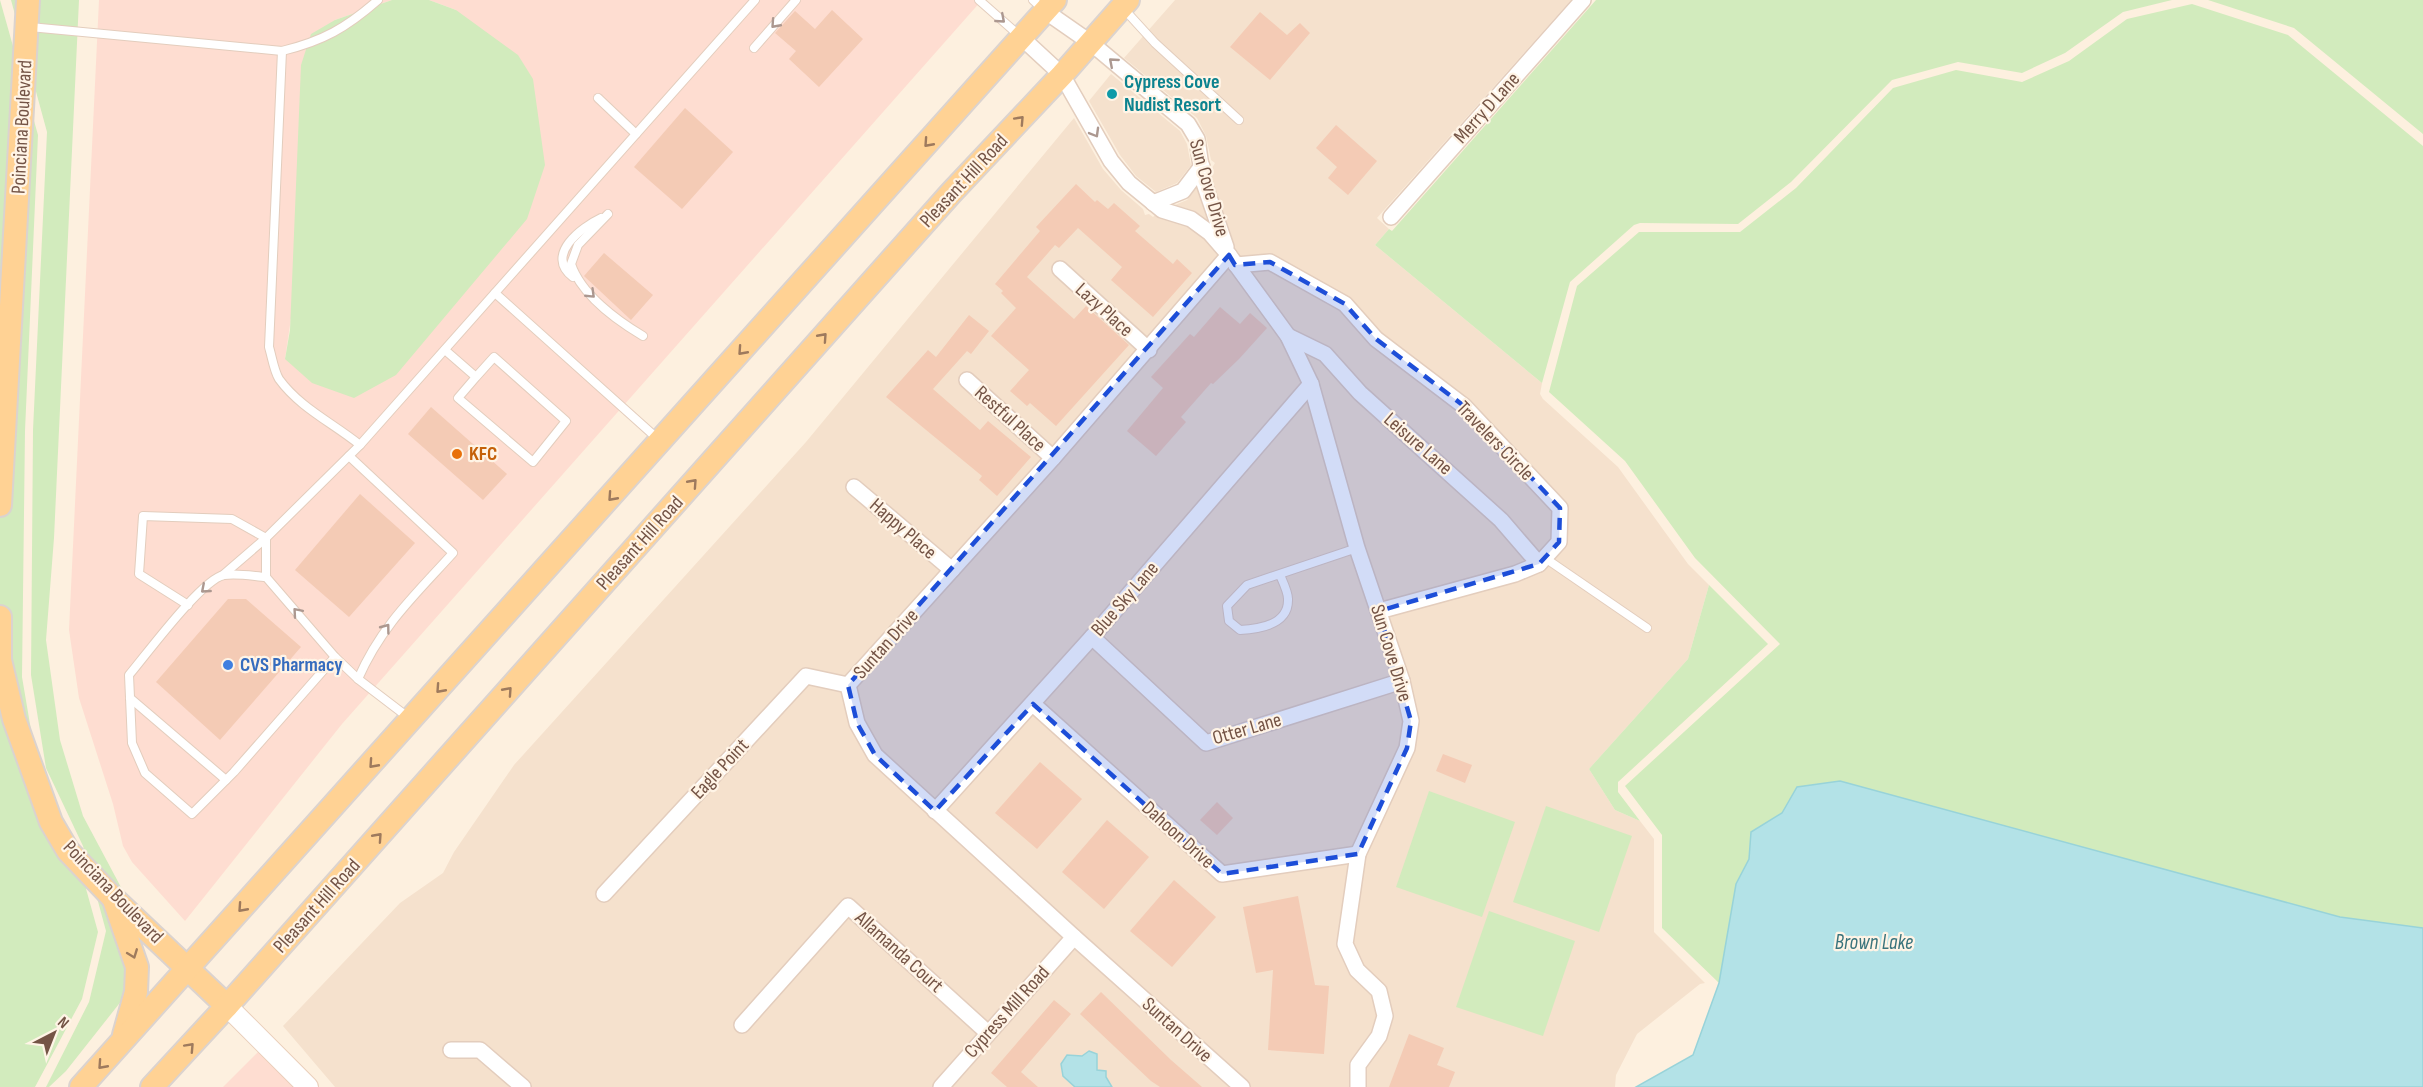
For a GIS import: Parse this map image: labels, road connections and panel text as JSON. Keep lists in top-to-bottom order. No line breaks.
{"streets":{"main road":["Poinciana Boulevard","Pleasant Hill Road"],"street":["Merry D Lane","Sun Cove Drive","Lazy Place","Restful Place","Travelers Circle","Leisure Lane","Happy Place","Blue Sky Lane","Suntan Drive","Otter Lane","Eagle Point","Dahoon Drive","Allamanda Court","Cypress Mill Road"]},"crossings":[["Poinciana Boulevard","Pleasant Hill Road"],["Pleasant Hill Road","Sun Cove Drive"],["Sun Cove Drive","Travelers Circle"],["Sun Cove Drive","Leisure Lane"],["Sun Cove Drive","Blue Sky Lane"],["Sun Cove Drive","Suntan Drive"],["Sun Cove Drive","Otter Lane"],["Sun Cove Drive","Dahoon Drive"],["Lazy Place","Suntan Drive"],["Restful Place","Suntan Drive"],["Travelers Circle","Leisure Lane"],["Travelers Circle","Suntan Drive"],["Happy Place","Suntan Drive"],["Blue Sky Lane","Suntan Drive"],["Blue Sky Lane","Otter Lane"],["Blue Sky Lane","Dahoon Drive"],["Suntan Drive","Eagle Point"],["Suntan Drive","Cypress Mill Road"],["Allamanda Court","Cypress Mill Road"]],"water":["Brown Lake"],"places":["Cypress Cove Nudist Resort","KFC","CVS Pharmacy"],"north":"top right"}
